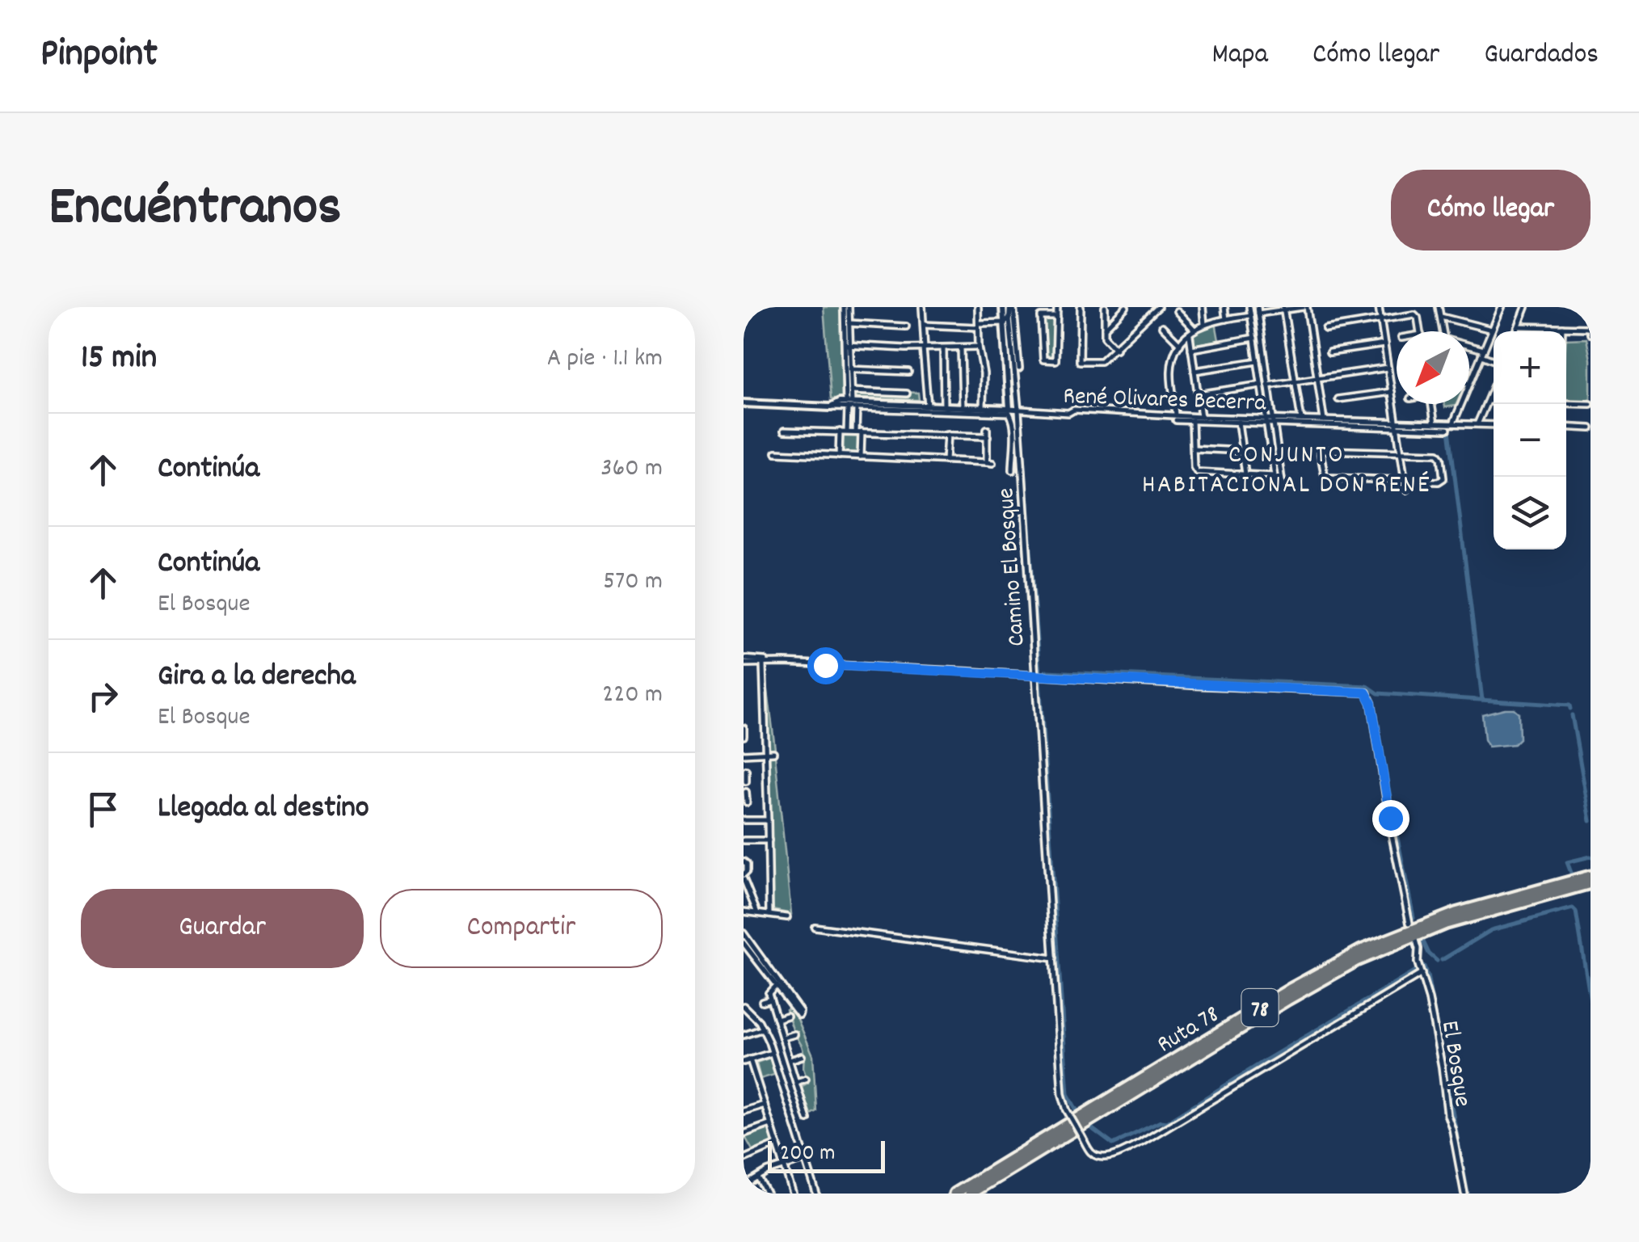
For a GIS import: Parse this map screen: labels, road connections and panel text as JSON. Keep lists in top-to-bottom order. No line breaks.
{"streets":{"highway":["78","Ruta 78"],"street":["René Olivares Becerra","Camino El Bosque","El Bosque"]},"crossings":[["René Olivares Becerra","Camino El Bosque"],["Camino El Bosque","El Bosque"]],"districts":["CONJUNTO HABITACIONAL DON RENÉ"],"scale_bar":"200 m","north":"bottom left","page":{"header":"Pinpoint","nav":["Mapa","Cómo llegar","Guardados"],"title":"Encuéntranos","buttons":["Cómo llegar",["Guardar","Compartir"]],"heading":["15 min","A pie · 1.1 km"],"map_buttons":["+","−"],"list":[["Continúa","360 m"],["Continúa","El Bosque","570 m"],["Gira a la derecha","El Bosque","220 m"],"Llegada al destino"],"scale":"200 m"}}
